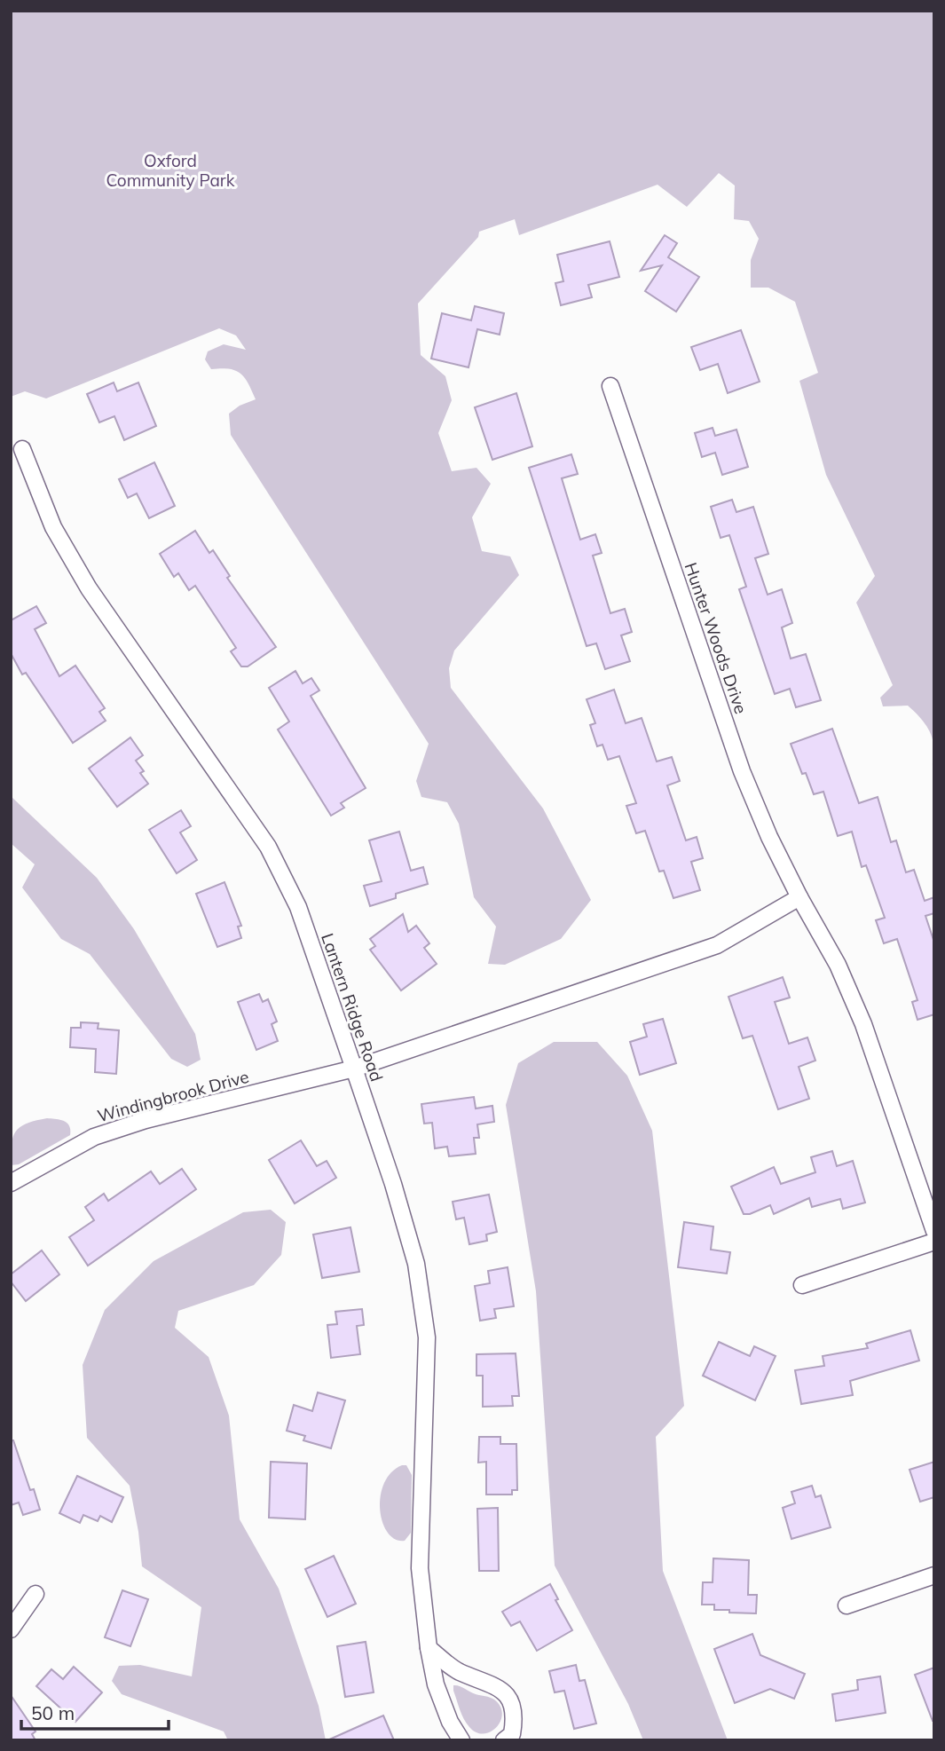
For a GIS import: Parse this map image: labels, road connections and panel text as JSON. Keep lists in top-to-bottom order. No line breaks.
{"streets":{"street":["Hunter Woods Drive","Lantern Ridge Road","Windingbrook Drive"]},"crossings":[["Lantern Ridge Road","Windingbrook Drive"]],"parks":["Oxford Community Park"],"scale_bar":"50 m"}
